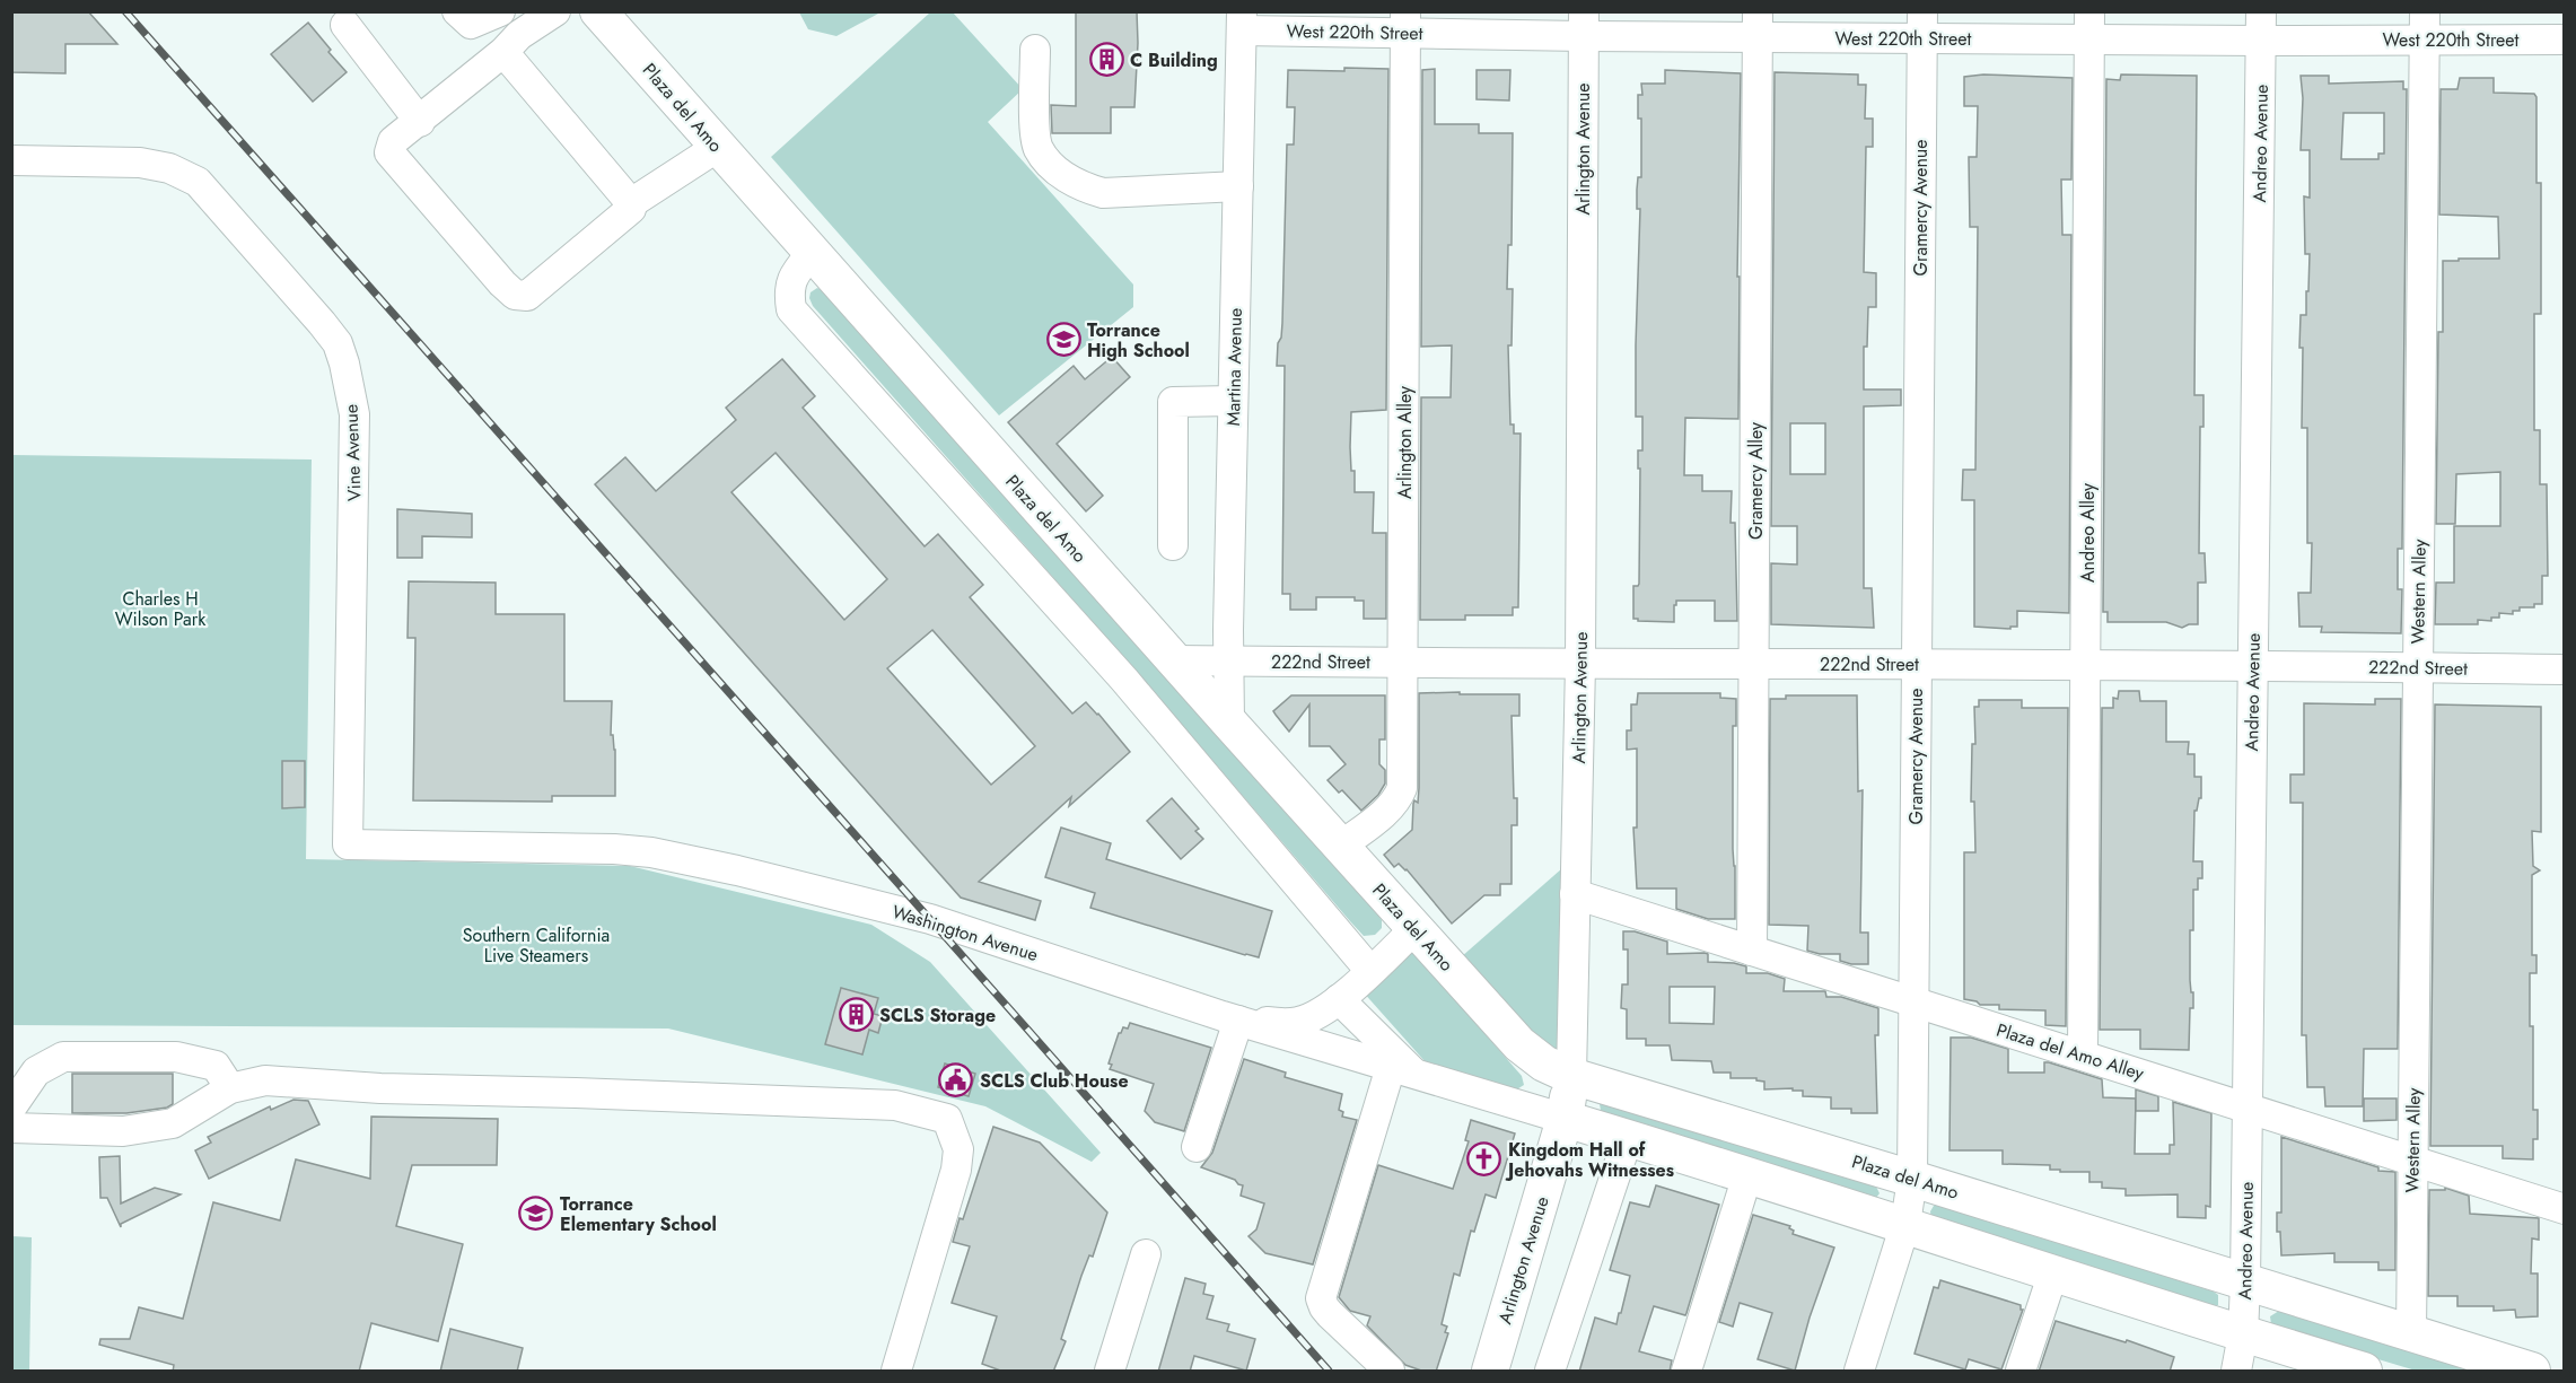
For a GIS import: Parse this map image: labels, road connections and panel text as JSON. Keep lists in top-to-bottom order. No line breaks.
{"streets":{"main road":["Plaza del Amo","Arlington Avenue"],"street":["West 220th Street","Andreo Avenue","Gramercy Avenue","Martina Avenue","Arlington Alley","Vine Avenue","Gramercy Alley","Andreo Alley","Western Alley","222nd Street","Washington Avenue","Plaza del Amo Alley"]},"crossings":[["West 220th Street","Andreo Avenue"],["West 220th Street","Arlington Avenue"],["West 220th Street","Gramercy Avenue"],["West 220th Street","Martina Avenue"],["West 220th Street","Arlington Alley"],["West 220th Street","Gramercy Alley"],["West 220th Street","Andreo Alley"],["West 220th Street","Western Alley"],["Plaza del Amo","Andreo Avenue"],["Plaza del Amo","Arlington Avenue"],["Plaza del Amo","Gramercy Avenue"],["Plaza del Amo","Martina Avenue"],["Plaza del Amo","Arlington Alley"],["Plaza del Amo","Western Alley"],["Plaza del Amo","222nd Street"],["Andreo Avenue","222nd Street"],["Andreo Avenue","Plaza del Amo Alley"],["Arlington Avenue","222nd Street"],["Arlington Avenue","Washington Avenue"],["Arlington Avenue","Plaza del Amo Alley"],["Gramercy Avenue","222nd Street"],["Gramercy Avenue","Plaza del Amo Alley"],["Martina Avenue","222nd Street"],["Arlington Alley","222nd Street"],["Vine Avenue","Washington Avenue"],["Gramercy Alley","222nd Street"],["Gramercy Alley","Plaza del Amo Alley"],["Andreo Alley","222nd Street"],["Andreo Alley","Plaza del Amo Alley"],["Western Alley","222nd Street"],["Western Alley","Plaza del Amo Alley"]],"parks":["Charles H Wilson Park","Southern California Live Steamers"],"places":{"building":["C Building","SCLS Storage"],"school or university":["Torrance High School","Torrance Elementary School"],"public building":["SCLS Club House"],"church":["Kingdom Hall of Jehovahs Witnesses"]}}
